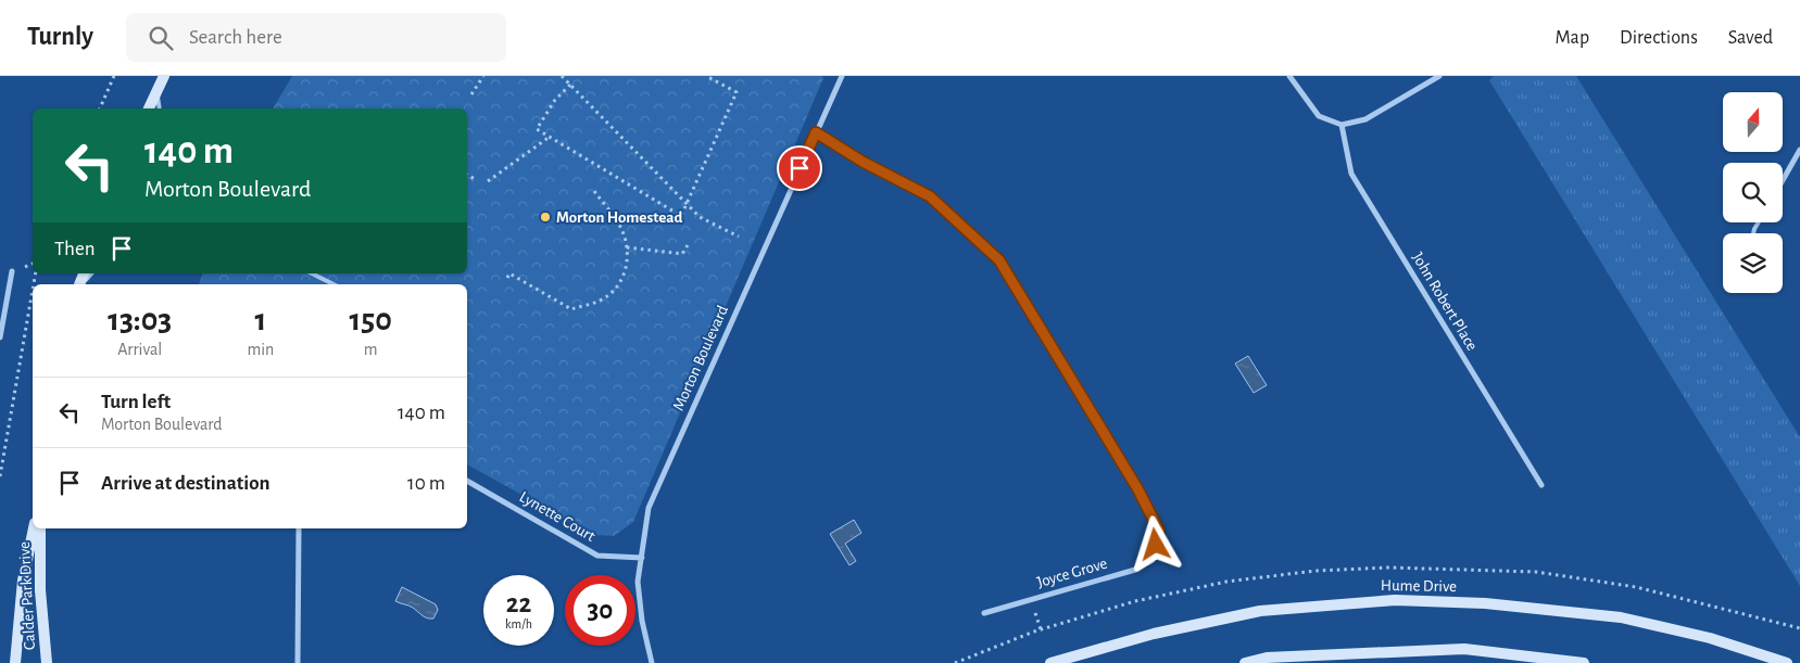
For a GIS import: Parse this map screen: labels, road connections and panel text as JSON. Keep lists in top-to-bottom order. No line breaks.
{"streets":{"street":["John Robert Place","Morton Boulevard","Lynette Court","Joyce Grove","Hume Drive","Calder Park Drive"]},"crossings":[["Morton Boulevard","Lynette Court"],["Morton Boulevard","Joyce Grove"]],"places":["Morton Homestead"],"north":"top","page":{"header":"Turnly","search":"Search here","nav":["Map","Directions","Saved"],"turn":["140 m","Morton Boulevard"],"then":"Then","eta":["13:03","Arrival","1","min","150","m"],"list":[{"name":"Turn left","note":"Morton Boulevard","value":"140 m"},{"name":"Arrive at destination","value":"10 m"}],"speed":"22 km/h","limit":"30"}}
